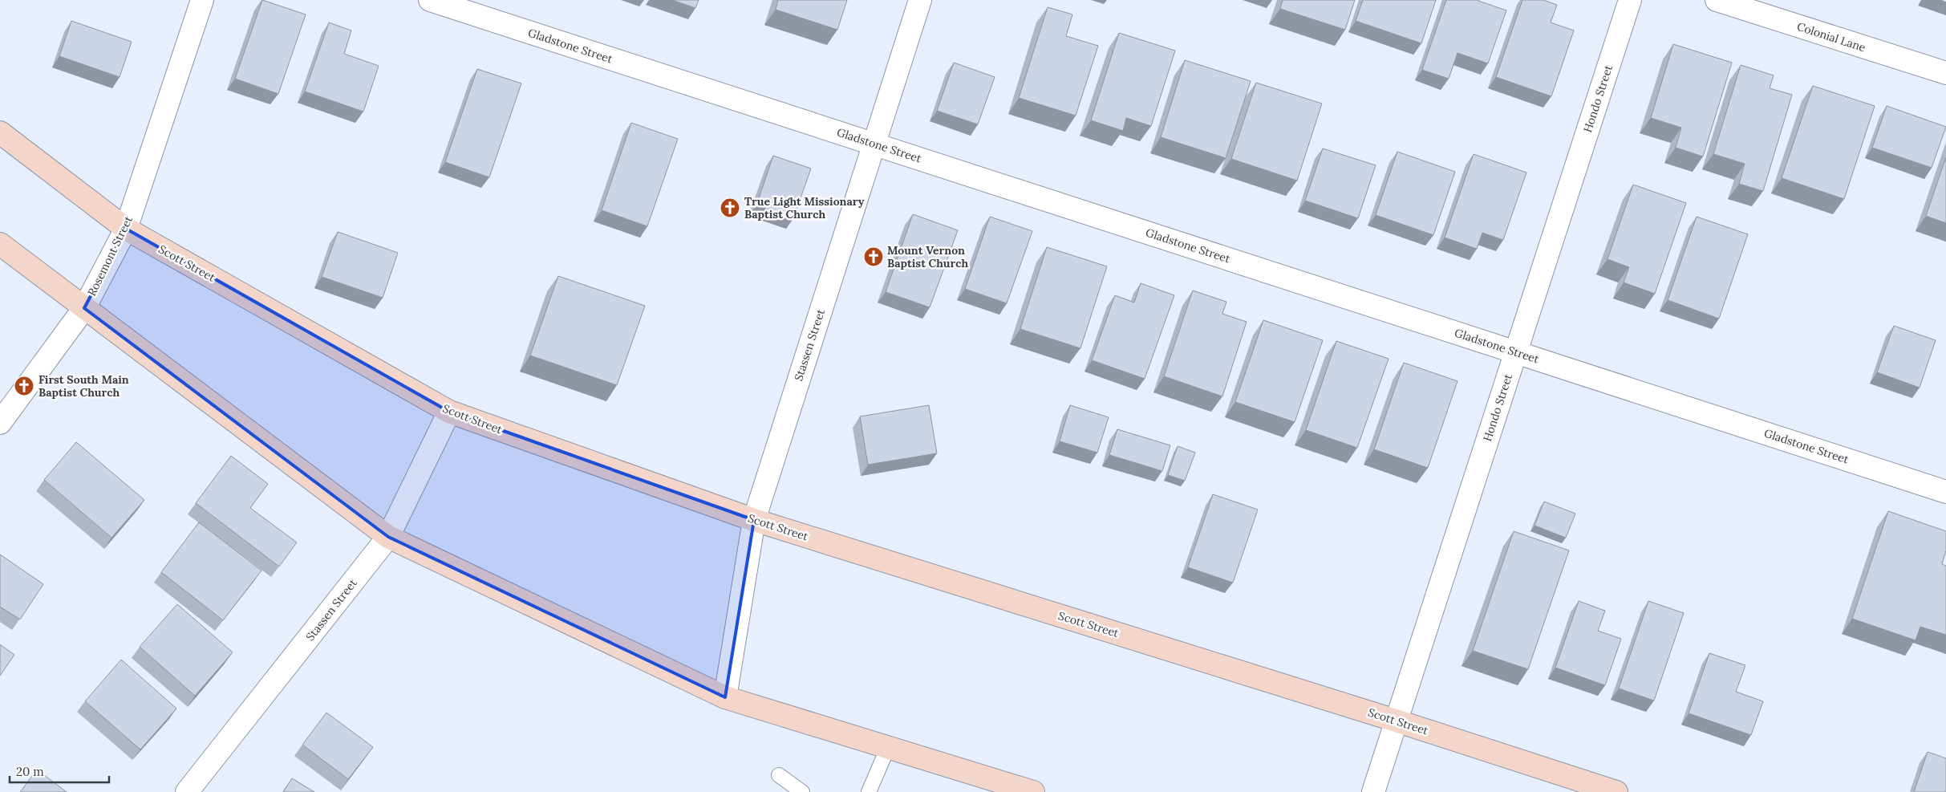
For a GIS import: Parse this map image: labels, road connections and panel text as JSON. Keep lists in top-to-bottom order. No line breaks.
{"streets":{"main road":["Scott Street"],"street":["Colonial Lane","Gladstone Street","Hondo Street","Rosemont Street","Stassen Street"]},"crossings":[["Gladstone Street","Hondo Street"],["Gladstone Street","Stassen Street"],["Hondo Street","Scott Street"],["Rosemont Street","Scott Street"],["Scott Street","Stassen Street"]],"places":{"church":["True Light Missionary Baptist Church","Mount Vernon Baptist Church","First South Main Baptist Church"]},"scale_bar":"20 m"}
